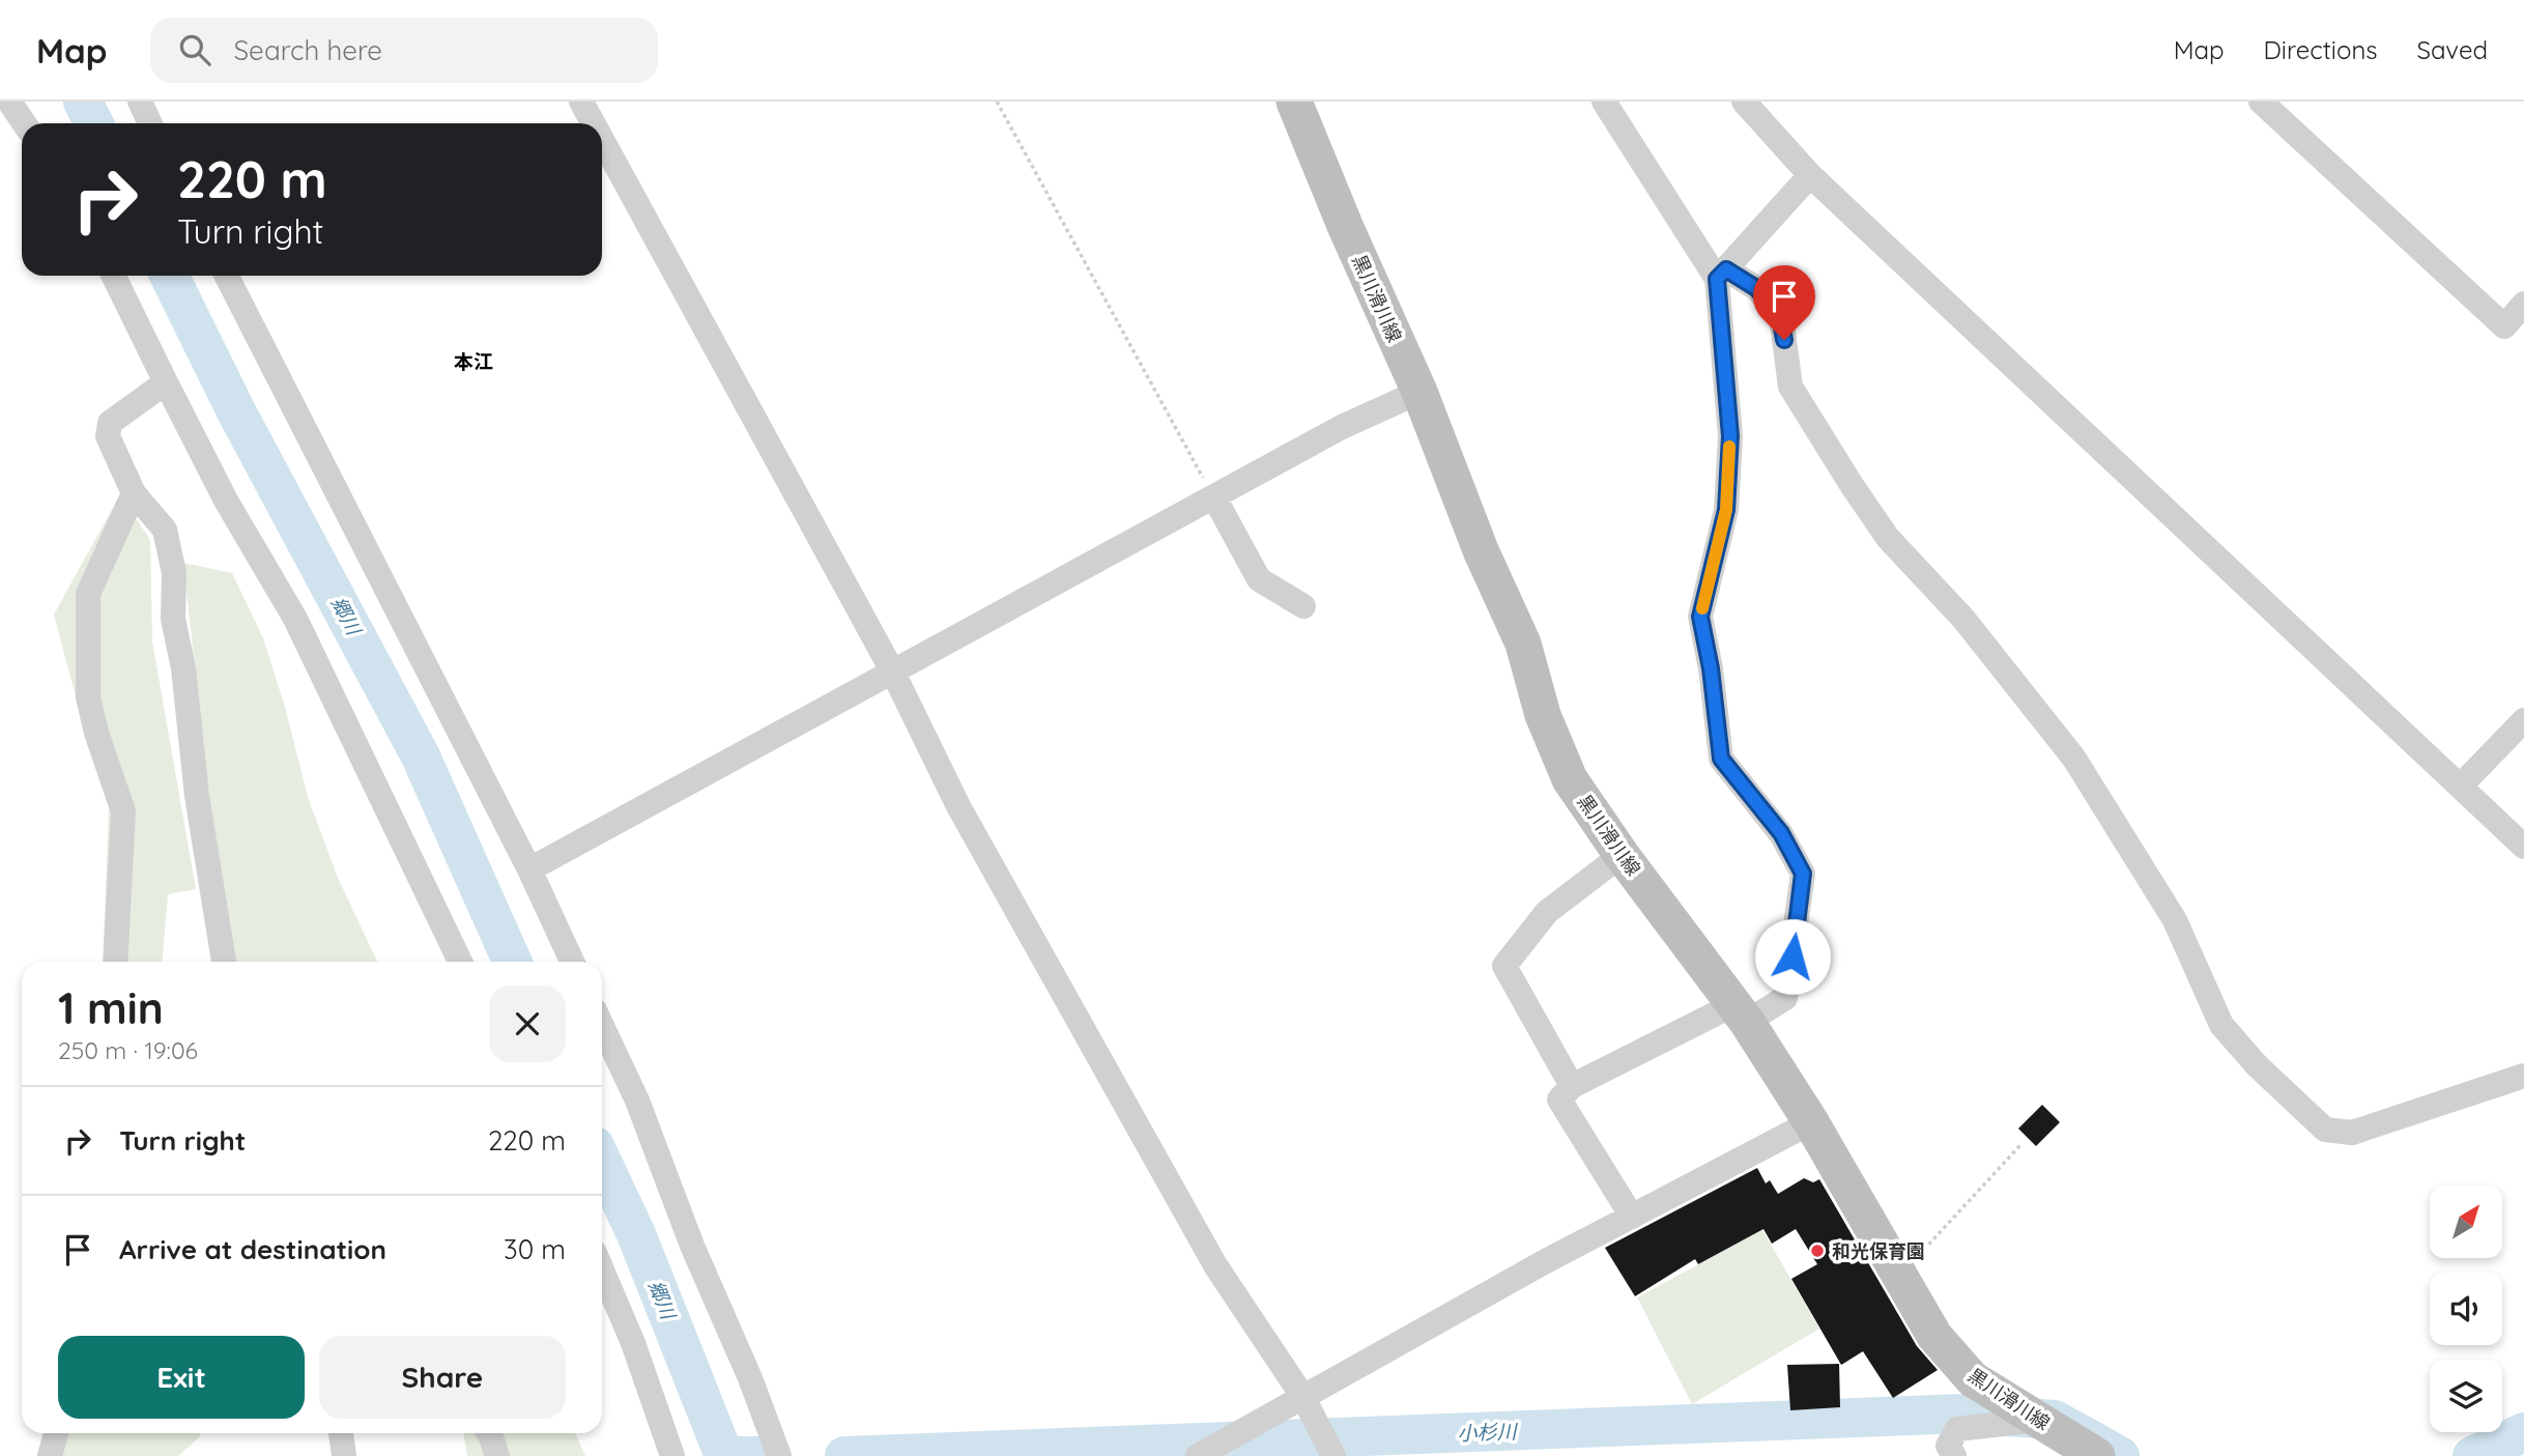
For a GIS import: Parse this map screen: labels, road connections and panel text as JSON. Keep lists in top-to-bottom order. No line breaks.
{"streets":{"main road":["黒川滑川線"]},"districts":["本江"],"water":["郷川","小杉川"],"places":["和光保育園"],"north":"top right","page":{"header":"Map","search":"Search here","nav":["Map","Directions","Saved"],"turn":["220 m","Turn right"],"heading":["1 min","250 m · 19:06"],"list":[{"name":"Turn right","value":"220 m"},{"name":"Arrive at destination","value":"30 m"}],"buttons":["Exit","Share"]}}
